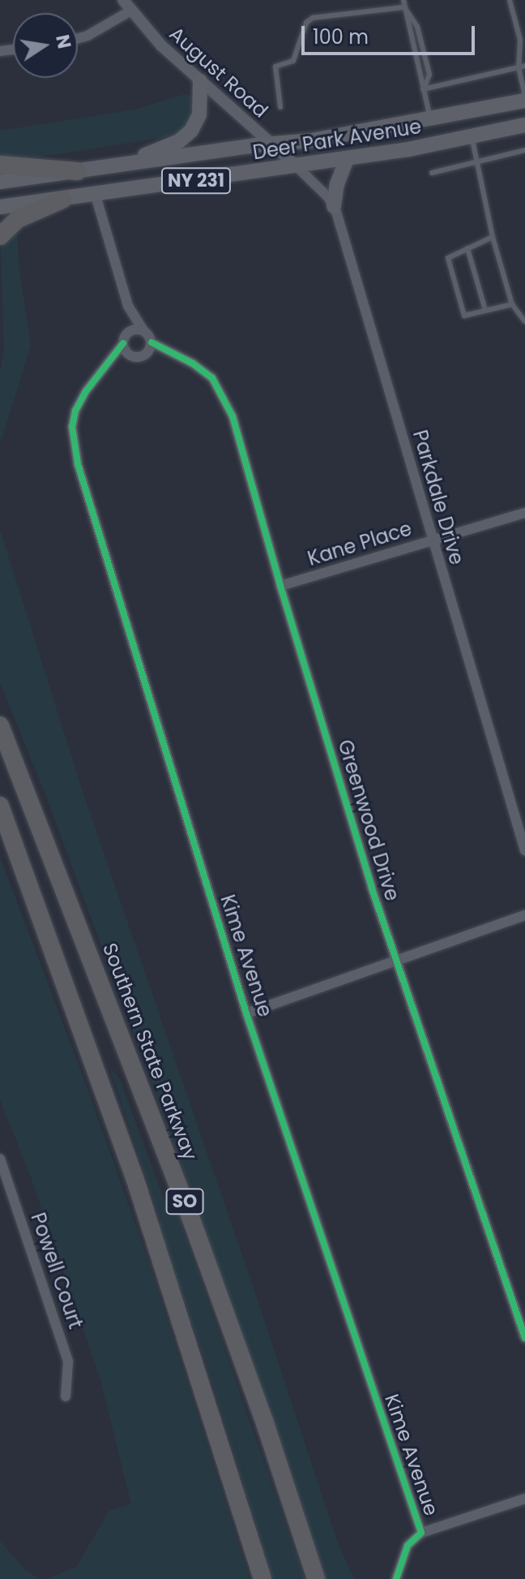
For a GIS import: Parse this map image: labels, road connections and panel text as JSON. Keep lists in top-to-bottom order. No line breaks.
{"streets":{"highway":["Southern State Parkway","SO"],"main road":["Deer Park Avenue","NY 231"],"street":["August Road","Parkdale Drive","Kane Place","Greenwood Drive","Kime Avenue","Powell Court"]},"crossings":[["August Road","Deer Park Avenue"],["August Road","Parkdale Drive"],["Deer Park Avenue","Parkdale Drive"],["Parkdale Drive","Kane Place"],["Kane Place","Greenwood Drive"],["Greenwood Drive","Kime Avenue"]],"scale_bar":"100 m","north":"right"}
